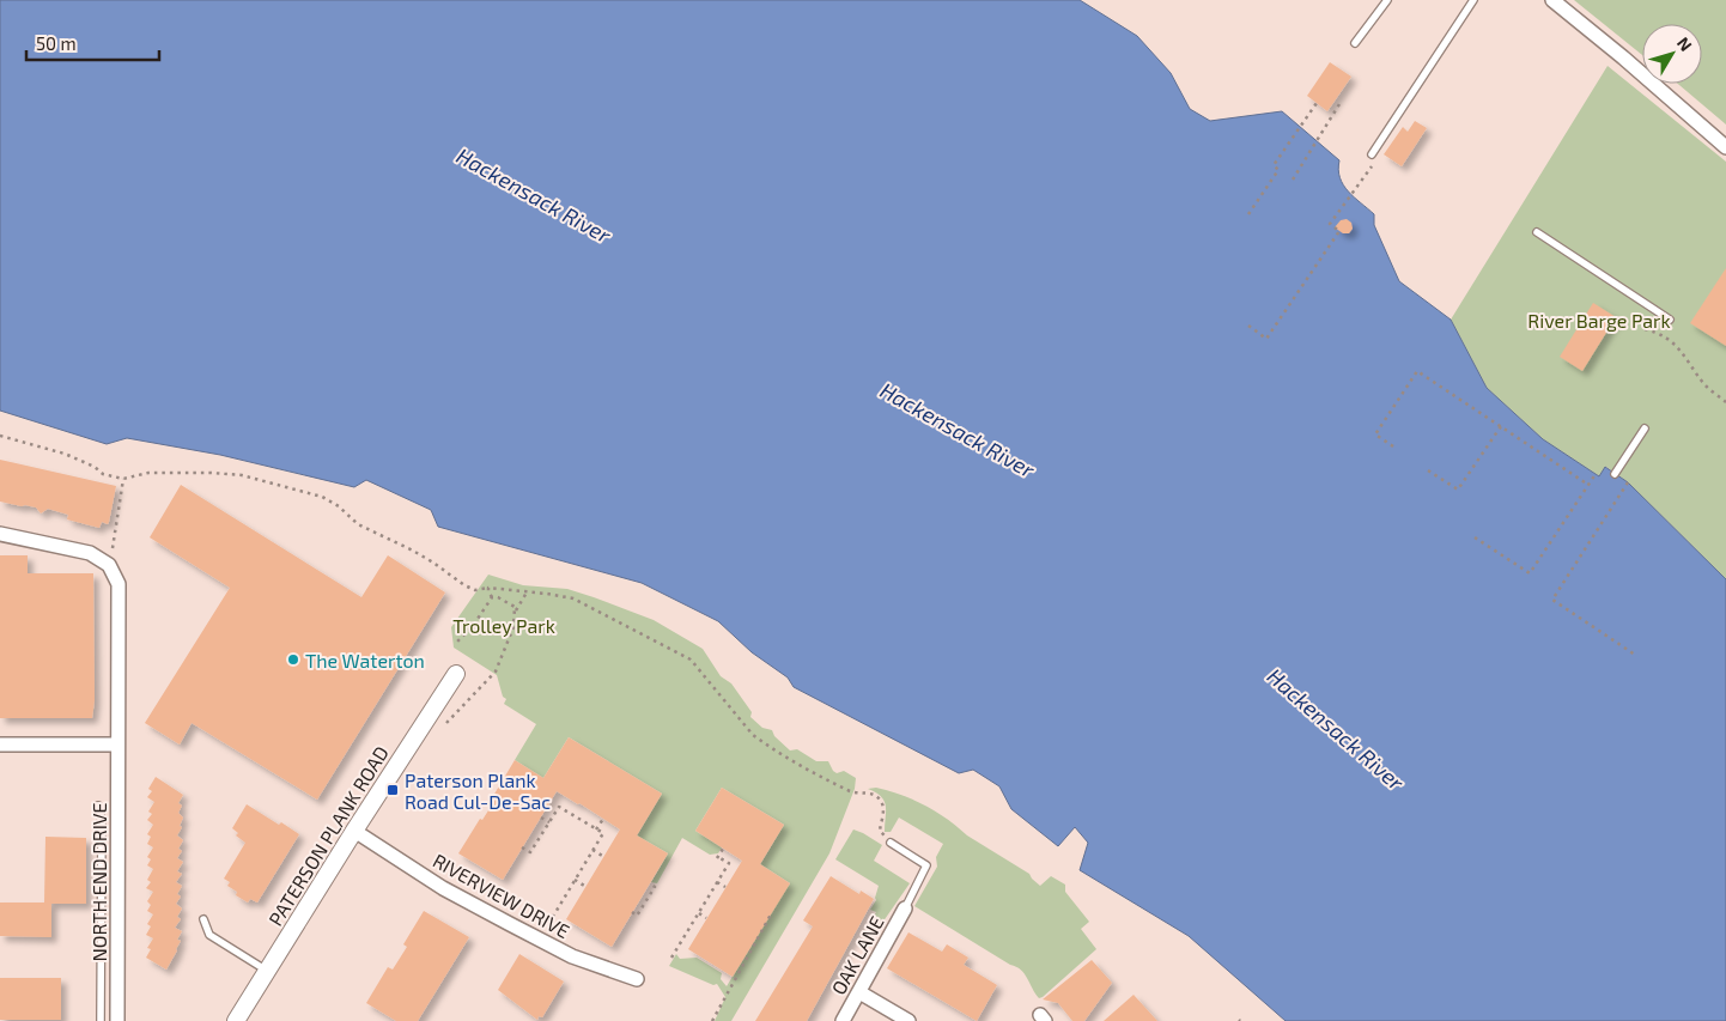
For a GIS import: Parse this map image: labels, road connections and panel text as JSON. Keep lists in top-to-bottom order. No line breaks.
{"streets":{"street":["PATERSON PLANK ROAD","NORTH END DRIVE","RIVERVIEW DRIVE","OAK LANE"]},"crossings":[["PATERSON PLANK ROAD","RIVERVIEW DRIVE"]],"water":["Hackensack River"],"parks":["River Barge Park","Trolley Park"],"places":{"other":["The Waterton"],"transit":["Paterson Plank Road Cul-De-Sac"]},"scale_bar":"50 m","north":"top right"}
